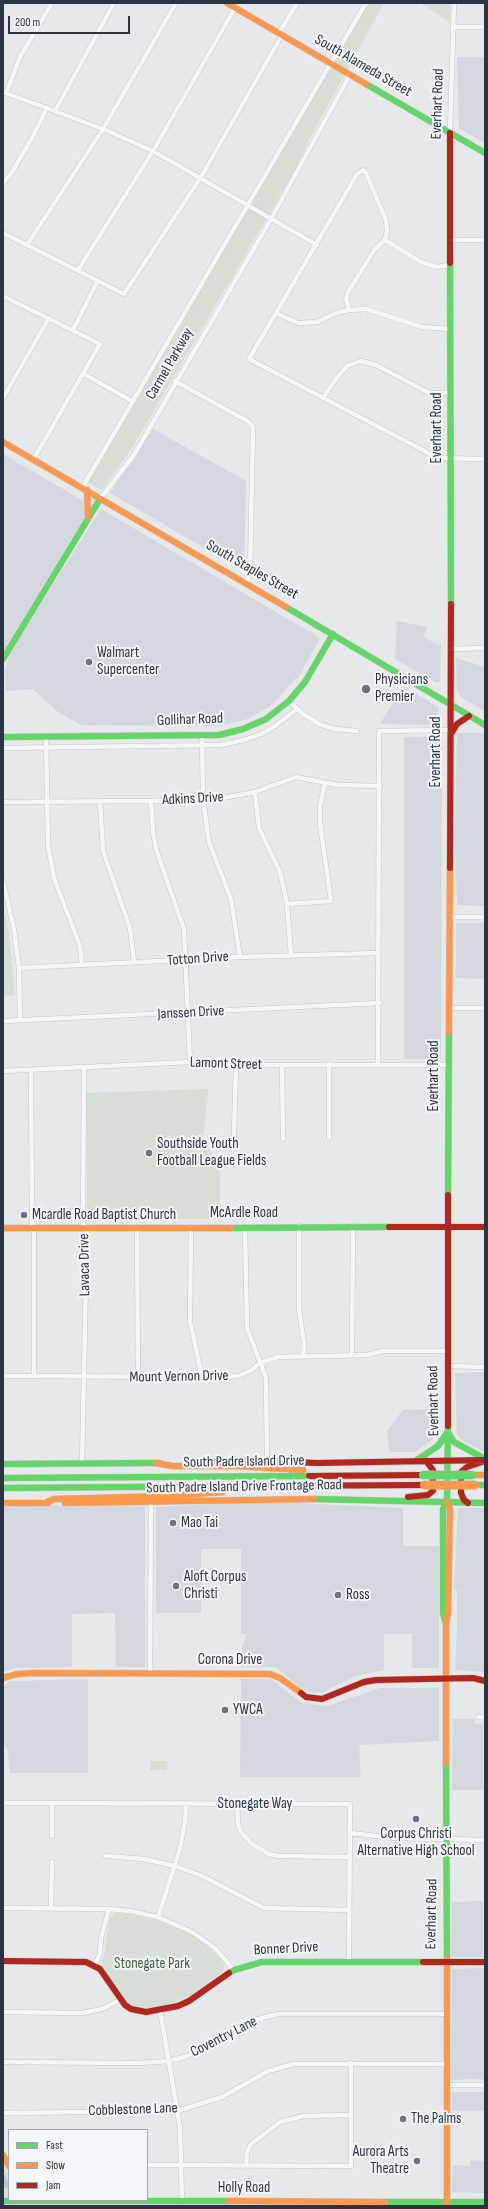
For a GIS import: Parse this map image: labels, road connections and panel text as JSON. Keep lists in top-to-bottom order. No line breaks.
{"streets":{"main road":["South Alameda Street","Everhart Road","Carmel Parkway","South Staples Street","Gollihar Road","McArdle Road","South Padre Island Drive","South Padre Island Drive Frontage Road","Corona Drive","Bonner Drive","Holly Road"],"street":["Adkins Drive","Totton Drive","Janssen Drive","Lamont Street","Lavaca Drive","Mount Vernon Drive","Stonegate Way","Coventry Lane","Cobblestone Lane"]},"crossings":[["South Alameda Street","Everhart Road"],["South Alameda Street","Carmel Parkway"],["Everhart Road","South Staples Street"],["Everhart Road","Lamont Street"],["Everhart Road","McArdle Road"],["Everhart Road","Mount Vernon Drive"],["Everhart Road","South Padre Island Drive Frontage Road"],["Everhart Road","Corona Drive"],["Everhart Road","Bonner Drive"],["Everhart Road","Coventry Lane"],["Everhart Road","Cobblestone Lane"],["Everhart Road","Holly Road"],["Carmel Parkway","South Staples Street"],["South Staples Street","Gollihar Road"],["Lamont Street","Lavaca Drive"],["McArdle Road","Lavaca Drive"],["Lavaca Drive","Mount Vernon Drive"],["Lavaca Drive","South Padre Island Drive Frontage Road"],["Stonegate Way","Bonner Drive"]],"parks":["Stonegate Park"],"places":["Walmart Supercenter","Physicians Premier","Southside Youth Football League Fields","Mcardle Road Baptist Church","Mao Tai","Aloft Corpus Christi","Ross","YWCA","Corpus Christi Alternative High School","The Palms","Aurora Arts Theatre"],"legend":["Fast","Slow","Jam"],"scale_bar":"200 m"}
